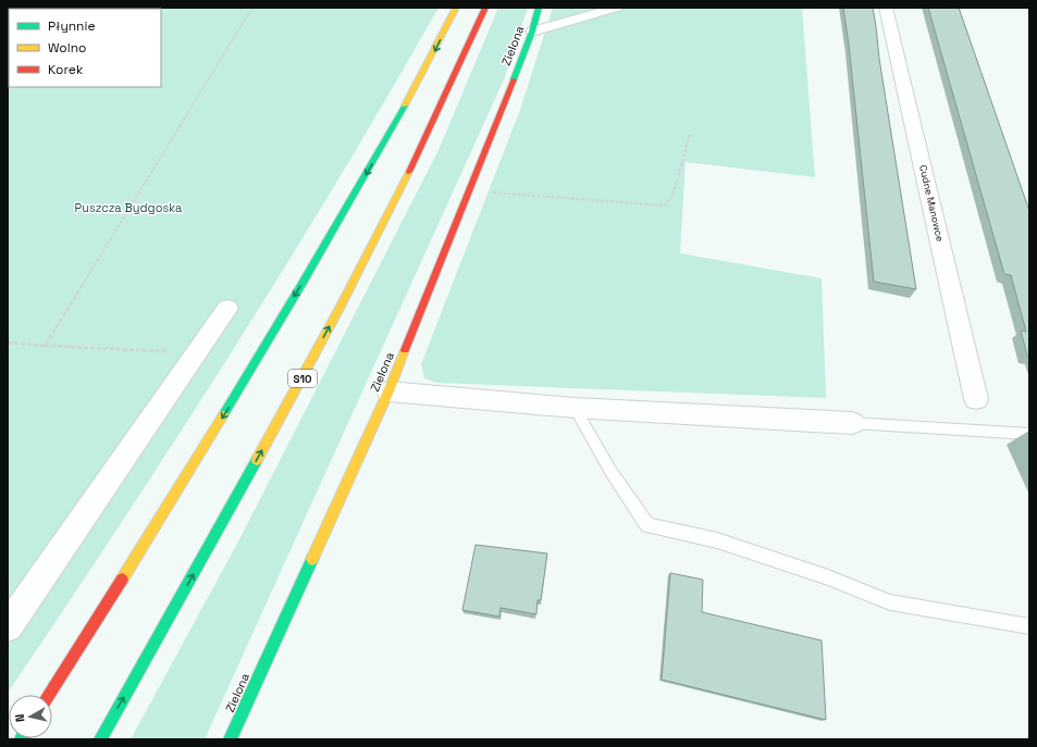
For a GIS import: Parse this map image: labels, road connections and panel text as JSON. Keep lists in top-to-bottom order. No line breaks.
{"streets":{"main road":["Zielona","S10"],"street":["Cudne Manowce"]},"parks":["Puszcza Bydgoska"],"legend":["Płynnie","Wolno","Korek"],"north":"left"}
